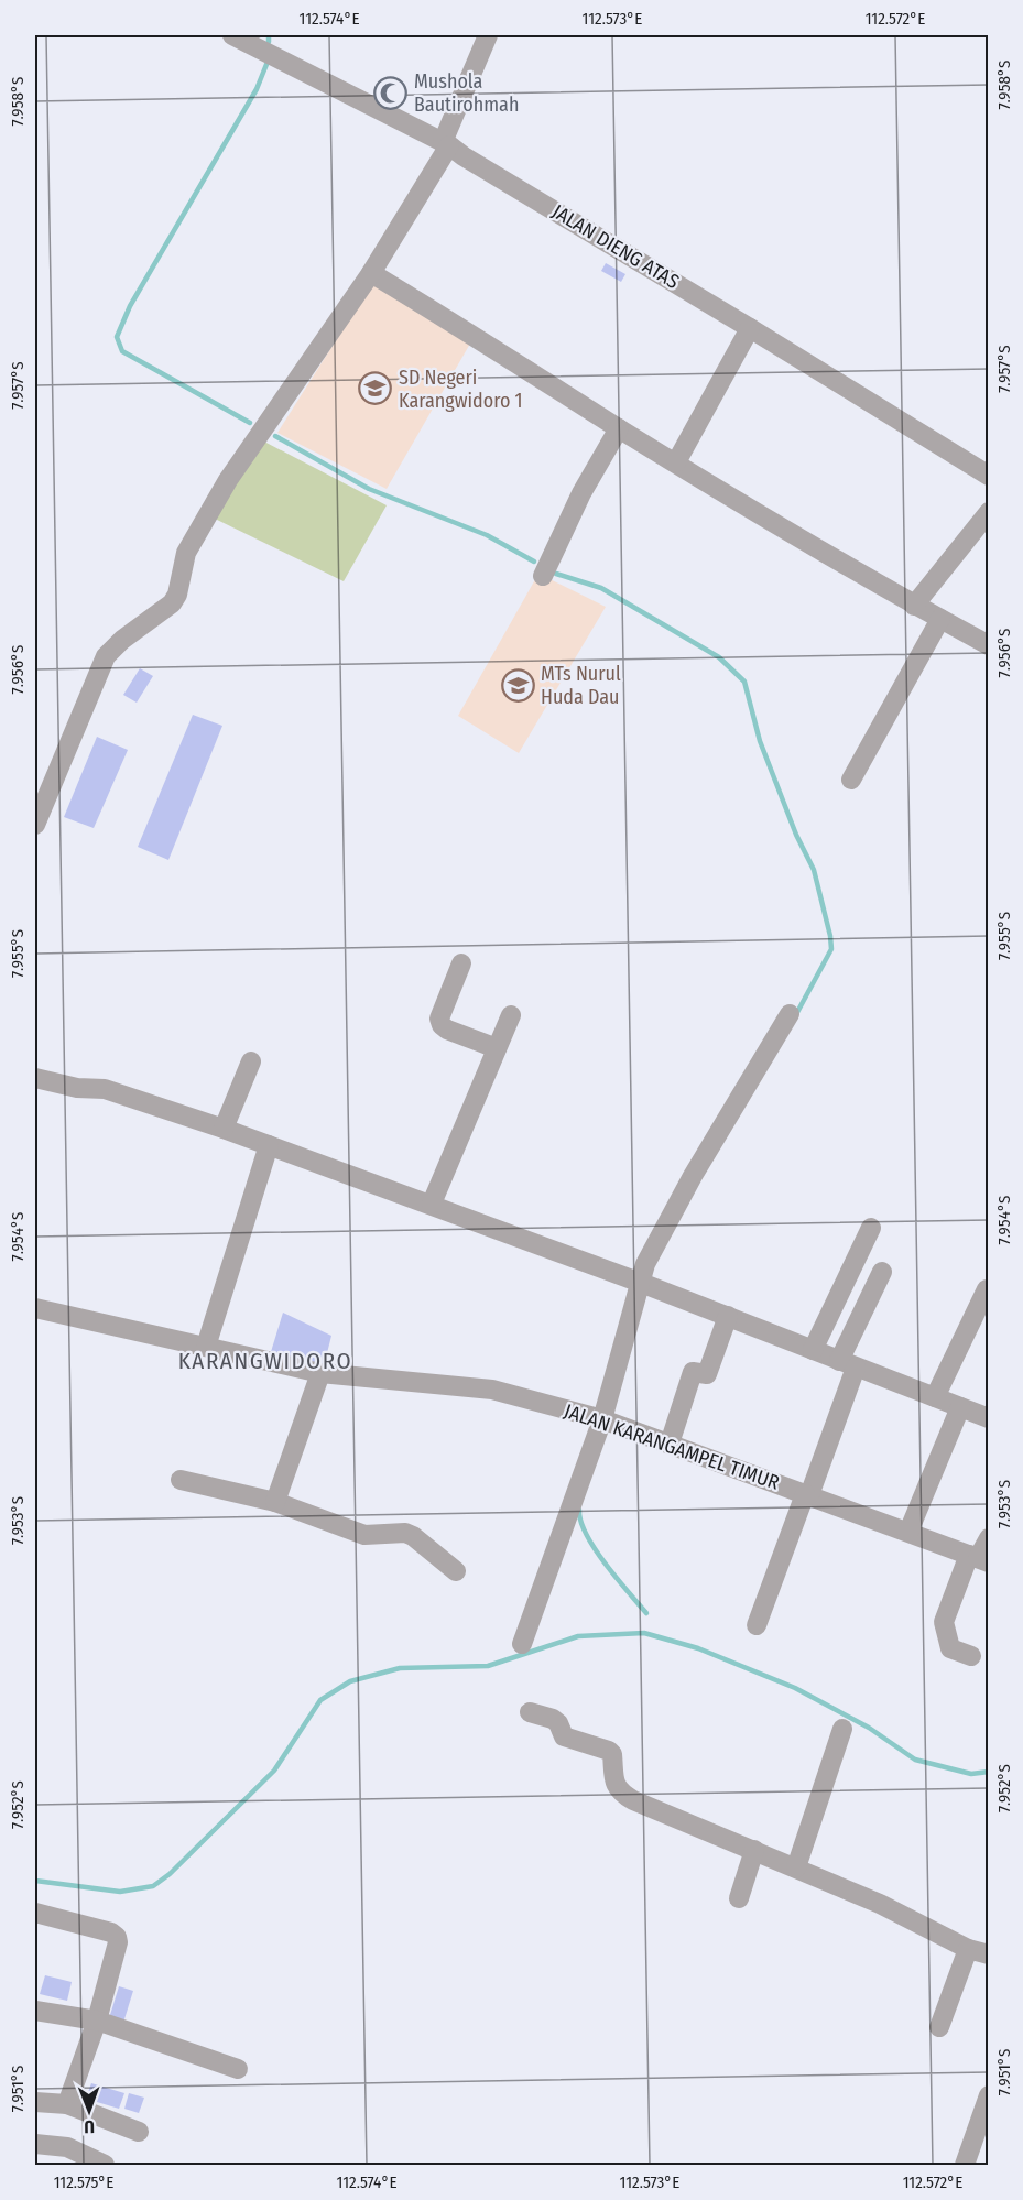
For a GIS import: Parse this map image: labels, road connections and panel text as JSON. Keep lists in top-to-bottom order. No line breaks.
{"streets":{"street":["JALAN DIENG ATAS","JALAN KARANGAMPEL TIMUR"]},"districts":["KARANGWIDORO"],"places":{"mosque":["Mushola Bautirohmah"],"school or university":["SD Negeri Karangwidoro 1","MTs Nurul Huda Dau"]},"north":"bottom","coordinates":["112.574°E","112.573°E","112.572°E","7.958°S","7.957°S","7.956°S","7.955°S","7.954°S","7.953°S","7.952°S","7.951°S","112.575°E"]}
